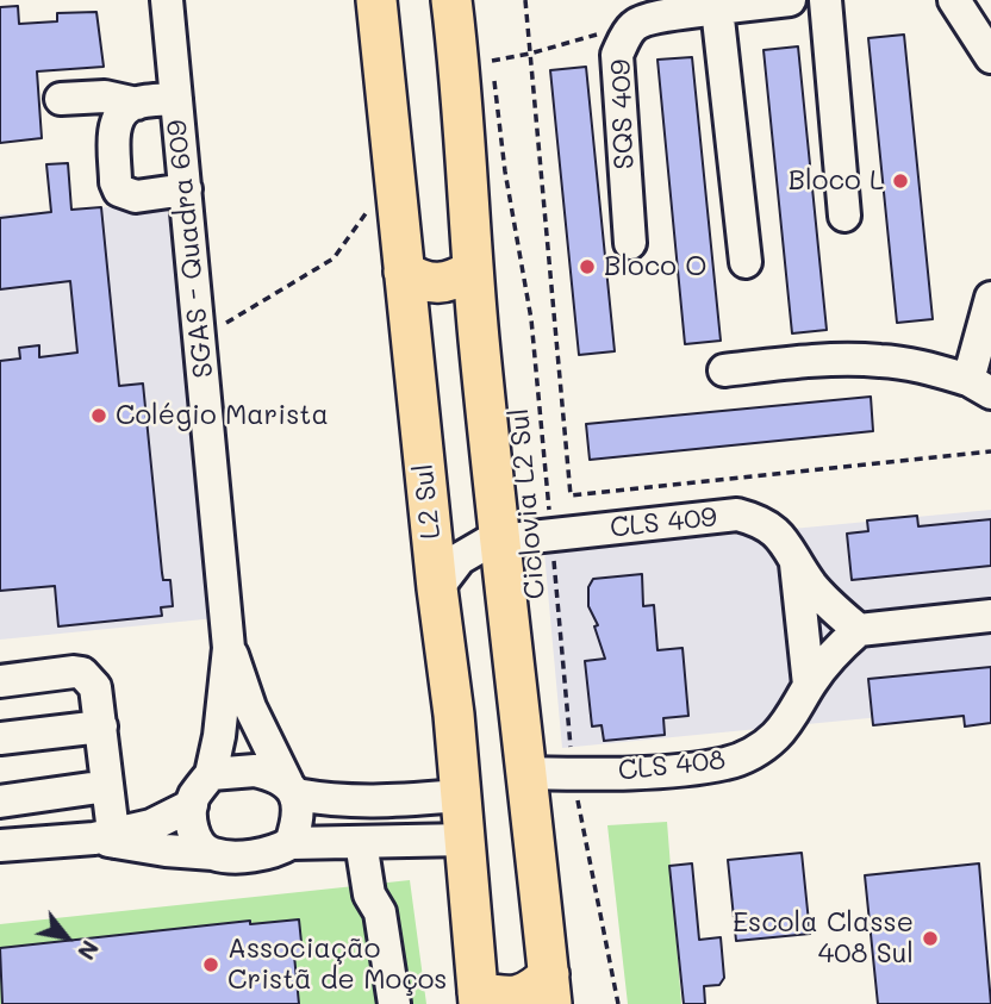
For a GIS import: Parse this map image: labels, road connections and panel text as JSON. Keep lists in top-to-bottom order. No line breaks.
{"streets":{"main road":["L2 Sul"],"street":["SQS 409","SGAS - Quadra 609","CLS 409","CLS 408"],"path":["Ciclovia L2 Sul"]},"crossings":[["L2 Sul","CLS 409"],["Ciclovia L2 Sul","CLS 409"],["Ciclovia L2 Sul","CLS 408"],["CLS 409","CLS 408"]],"places":["Bloco L","Bloco O","Colégio Marista","Escola Classe 408 Sul","Associação Cristã de Moços"],"north":"bottom right"}
